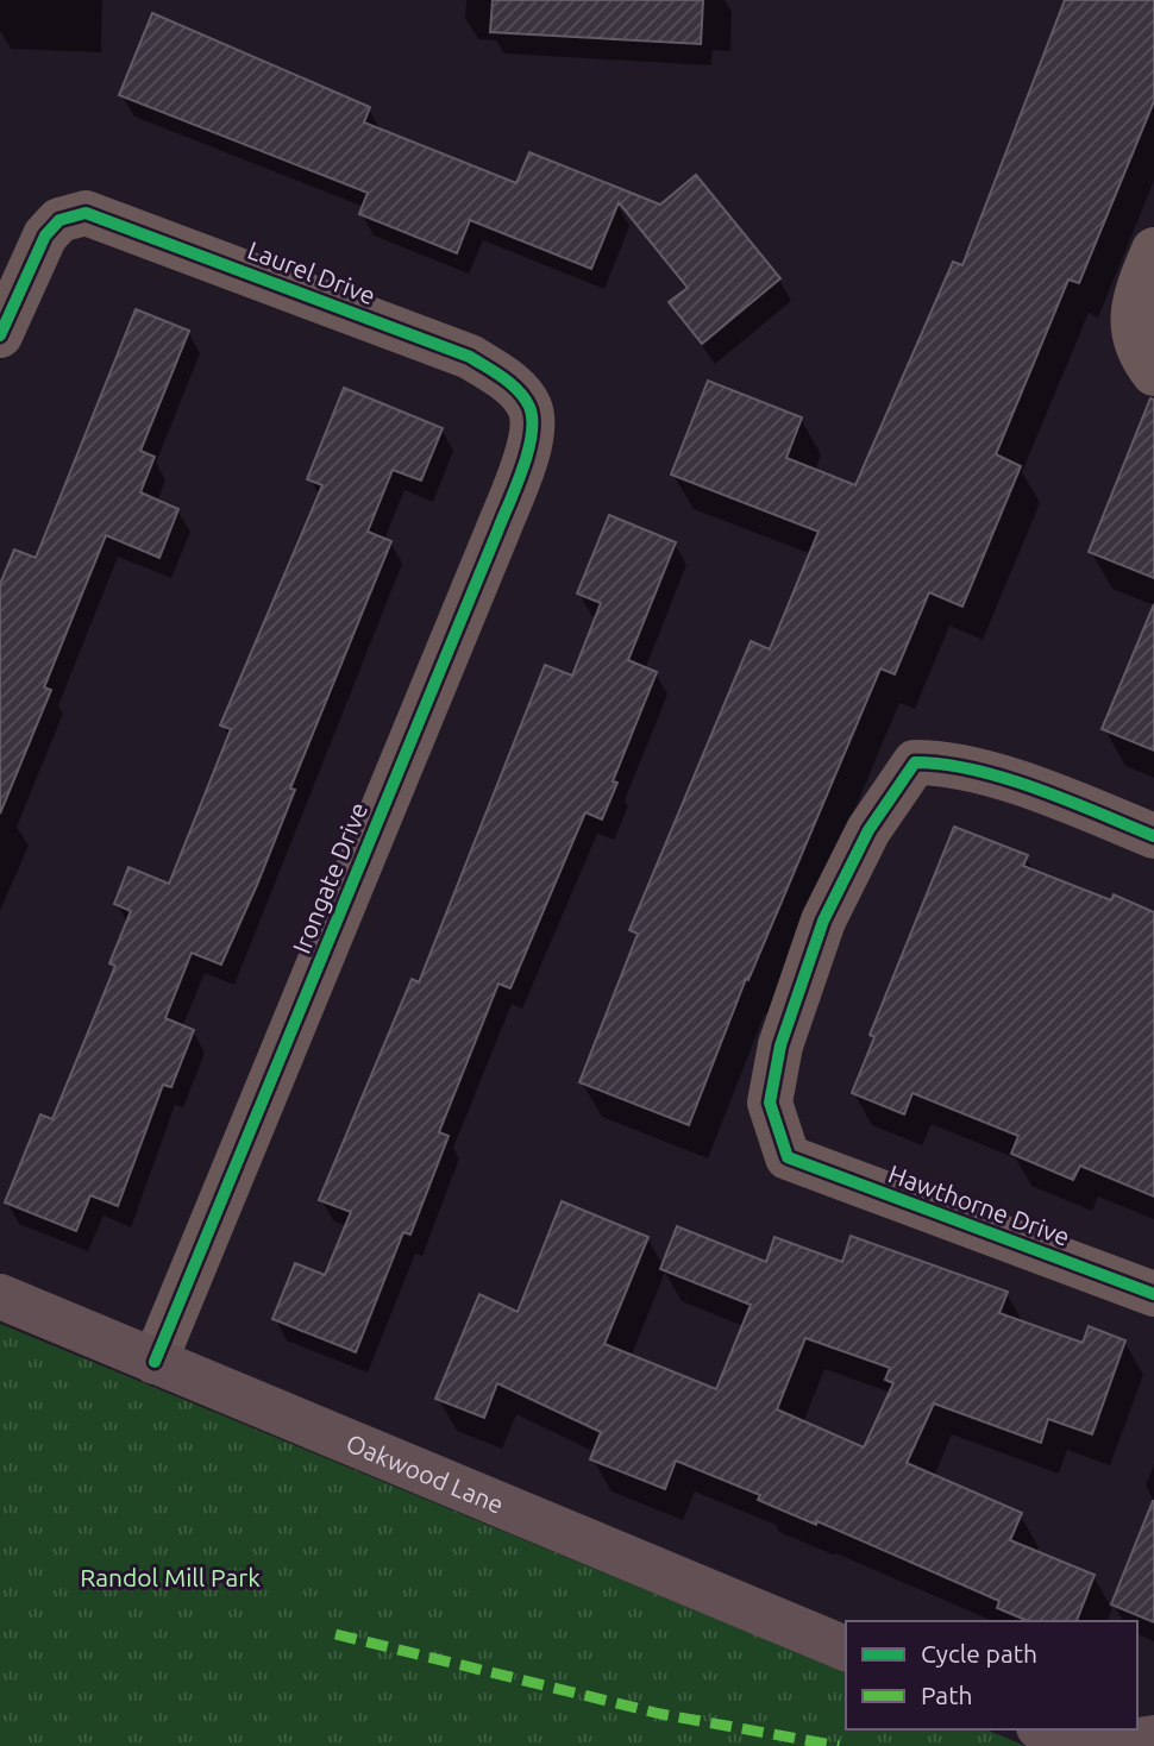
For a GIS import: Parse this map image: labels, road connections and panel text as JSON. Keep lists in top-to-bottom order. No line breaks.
{"streets":{"street":["Laurel Drive","Irongate Drive","Hawthorne Drive","Oakwood Lane"]},"crossings":[["Laurel Drive","Irongate Drive"],["Irongate Drive","Oakwood Lane"]],"parks":["Randol Mill Park"],"legend":["Cycle path","Path"]}
